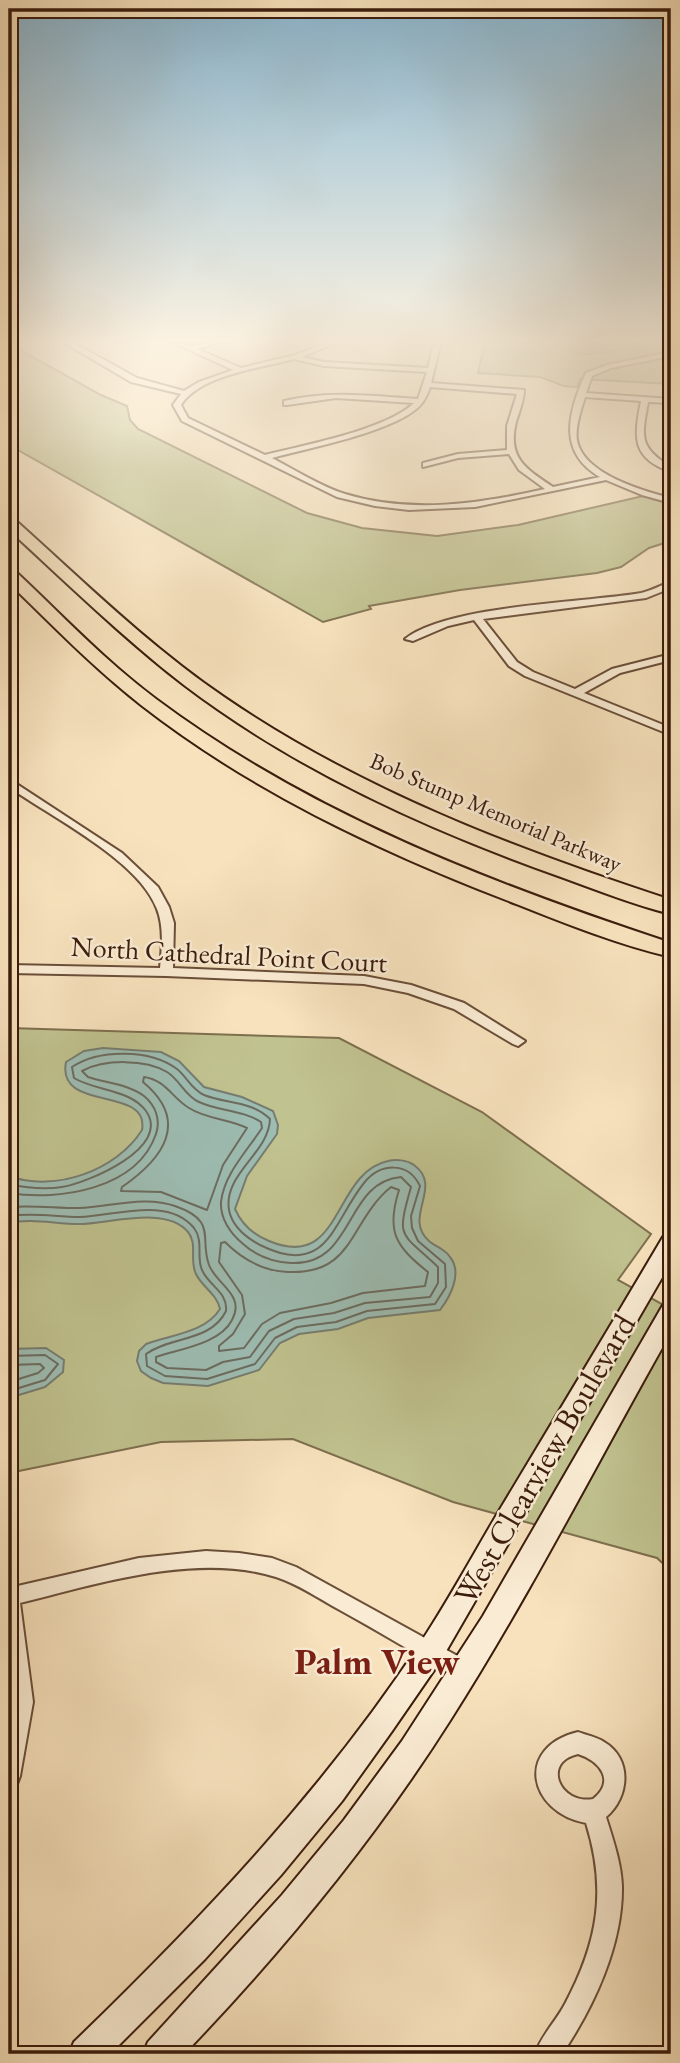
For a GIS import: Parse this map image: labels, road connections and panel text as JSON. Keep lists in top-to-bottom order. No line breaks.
{"streets":{"highway":["Bob Stump Memorial Parkway"],"street":["North Cathedral Point Court","West Clearview Boulevard"]},"districts":["Palm View"]}
